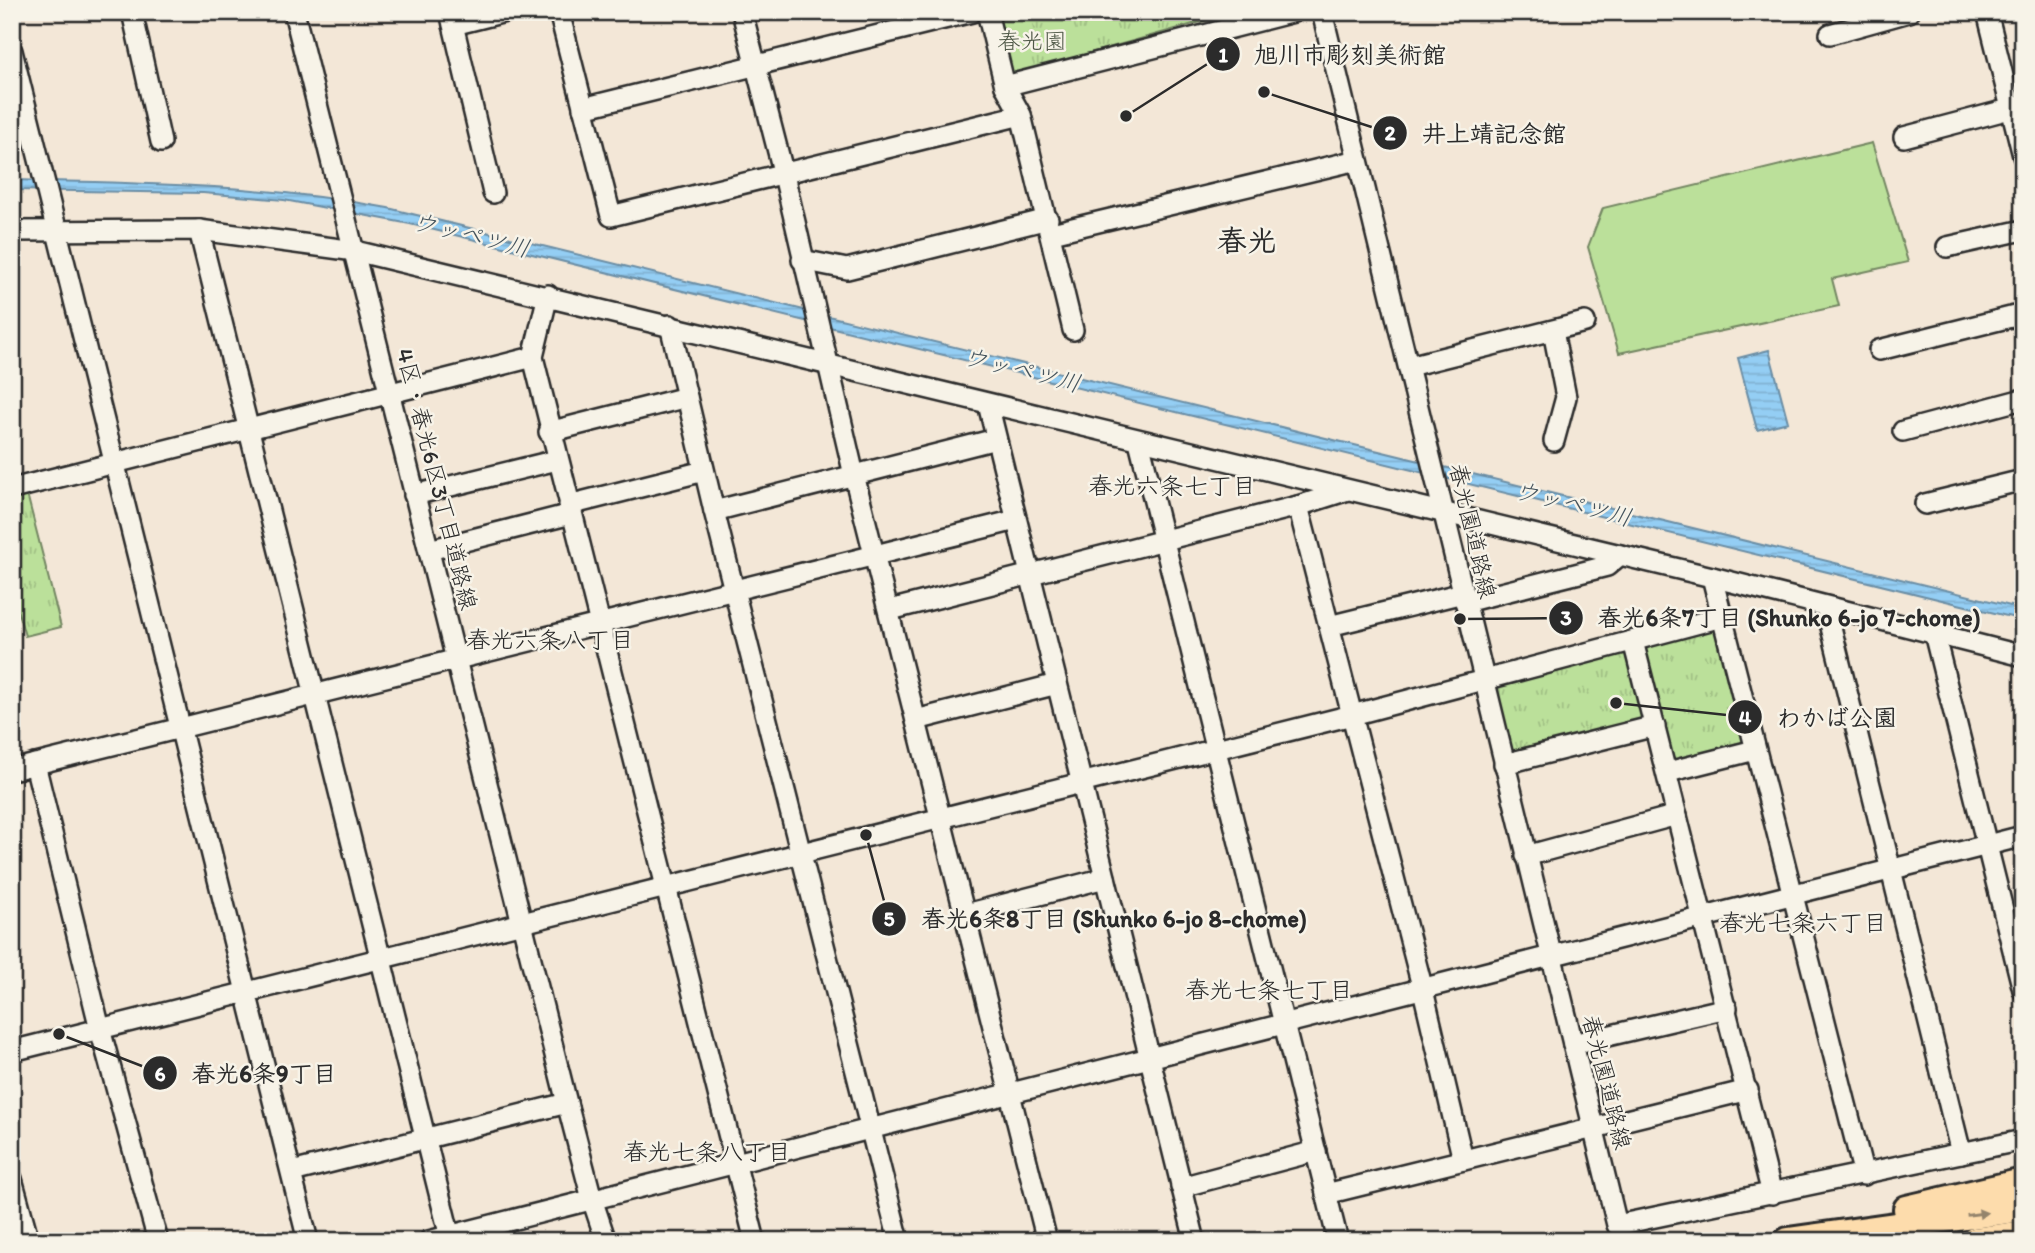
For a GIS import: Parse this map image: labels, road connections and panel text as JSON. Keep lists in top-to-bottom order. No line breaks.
{"streets":{"street":["4区・春光6区3丁目道路線","春光園道路線"]},"districts":["春光","春光六条七丁目","春光六条八丁目","春光七条六丁目","春光七条七丁目","春光七条八丁目"],"water":["ウッペツ川"],"parks":["春光園"],"places":["井上靖記念館","旭川市彫刻美術館","春光6条7丁目 (Shunko 6-jo 7-chome)","わかば公園","春光6条8丁目 (Shunko 6-jo 8-chome)","春光6条9丁目"]}
